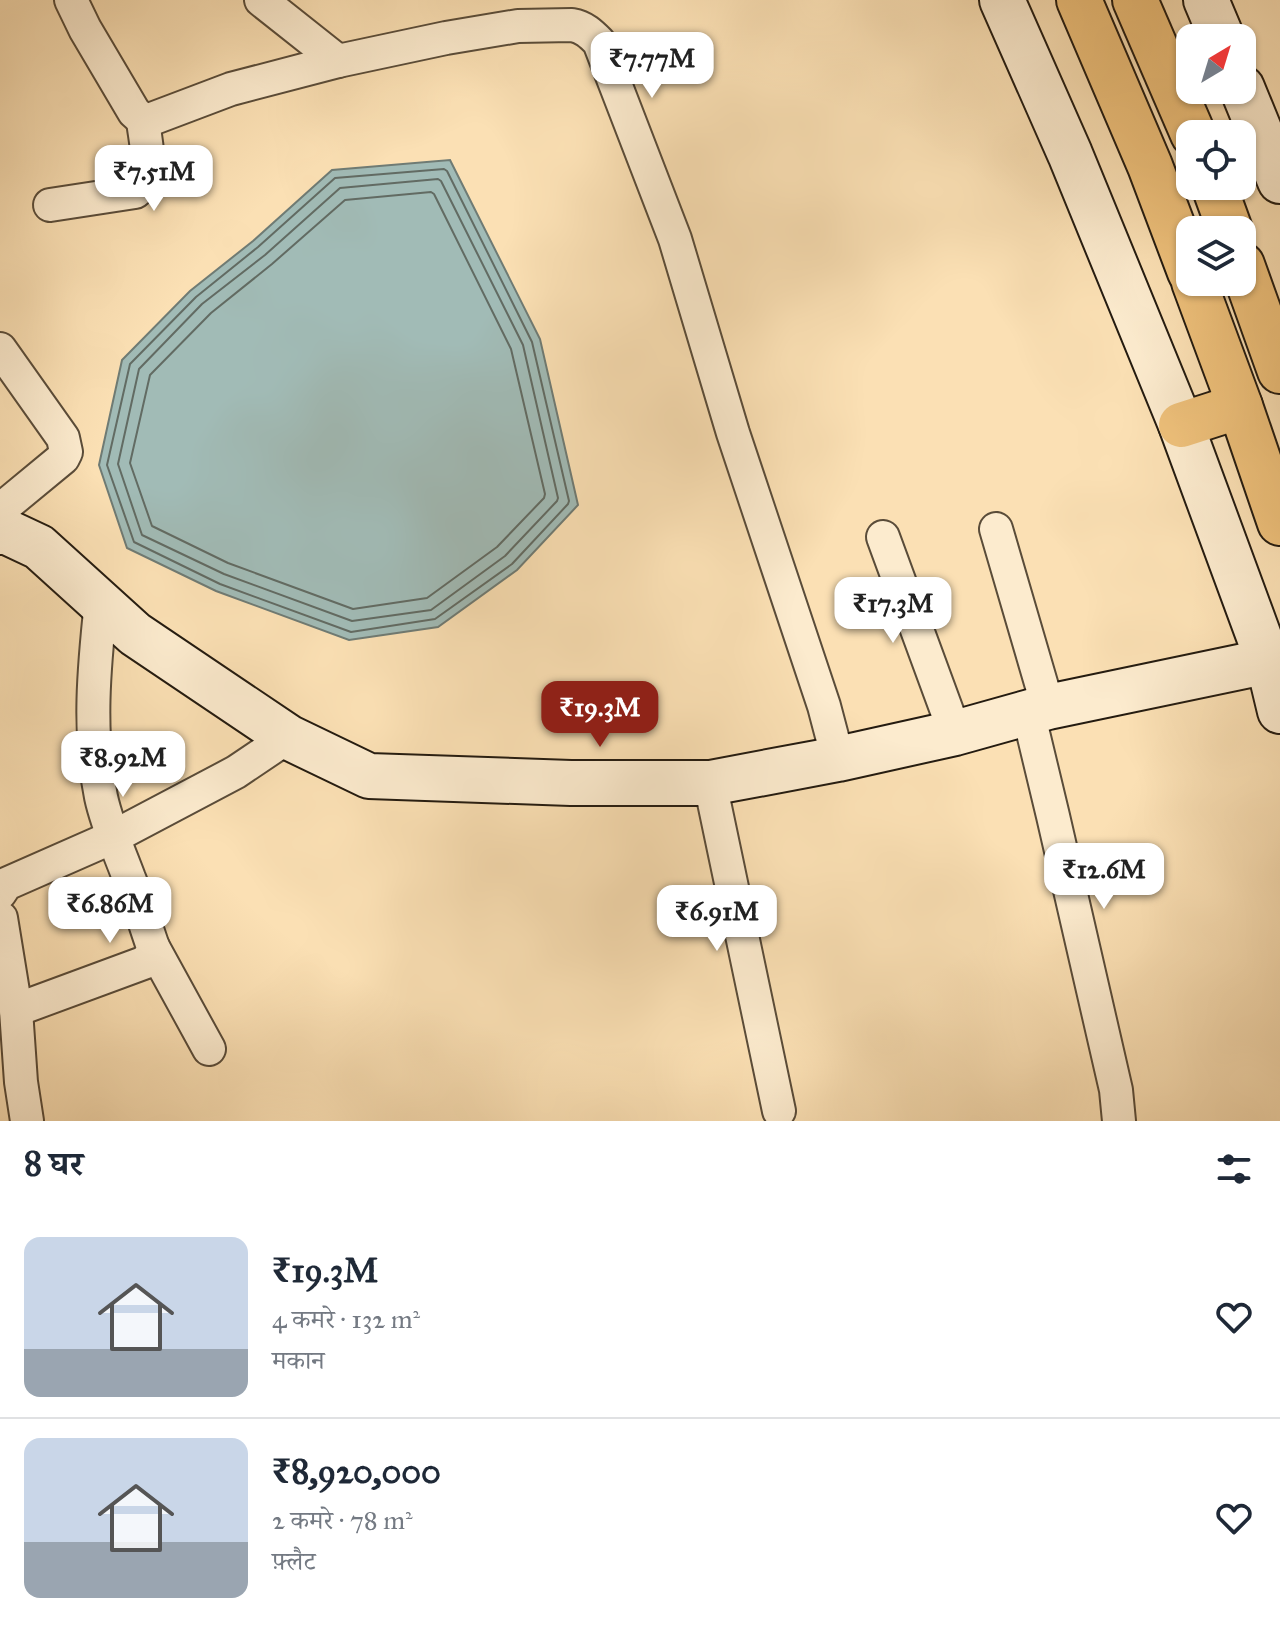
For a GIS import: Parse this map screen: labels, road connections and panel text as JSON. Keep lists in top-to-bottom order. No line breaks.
{"north":"top right","page":{"price":["₹7.77M","₹7.51M","₹17.3M","₹19.3M","₹8.92M","₹12.6M","₹6.86M","₹6.91M"],"heading":"8 घर","list":[{"name":"₹19.3M","note":"4 कमरे · 132 m² · मकान"},{"name":"₹8,920,000","note":"2 कमरे · 78 m² · फ़्लैट"}]}}
